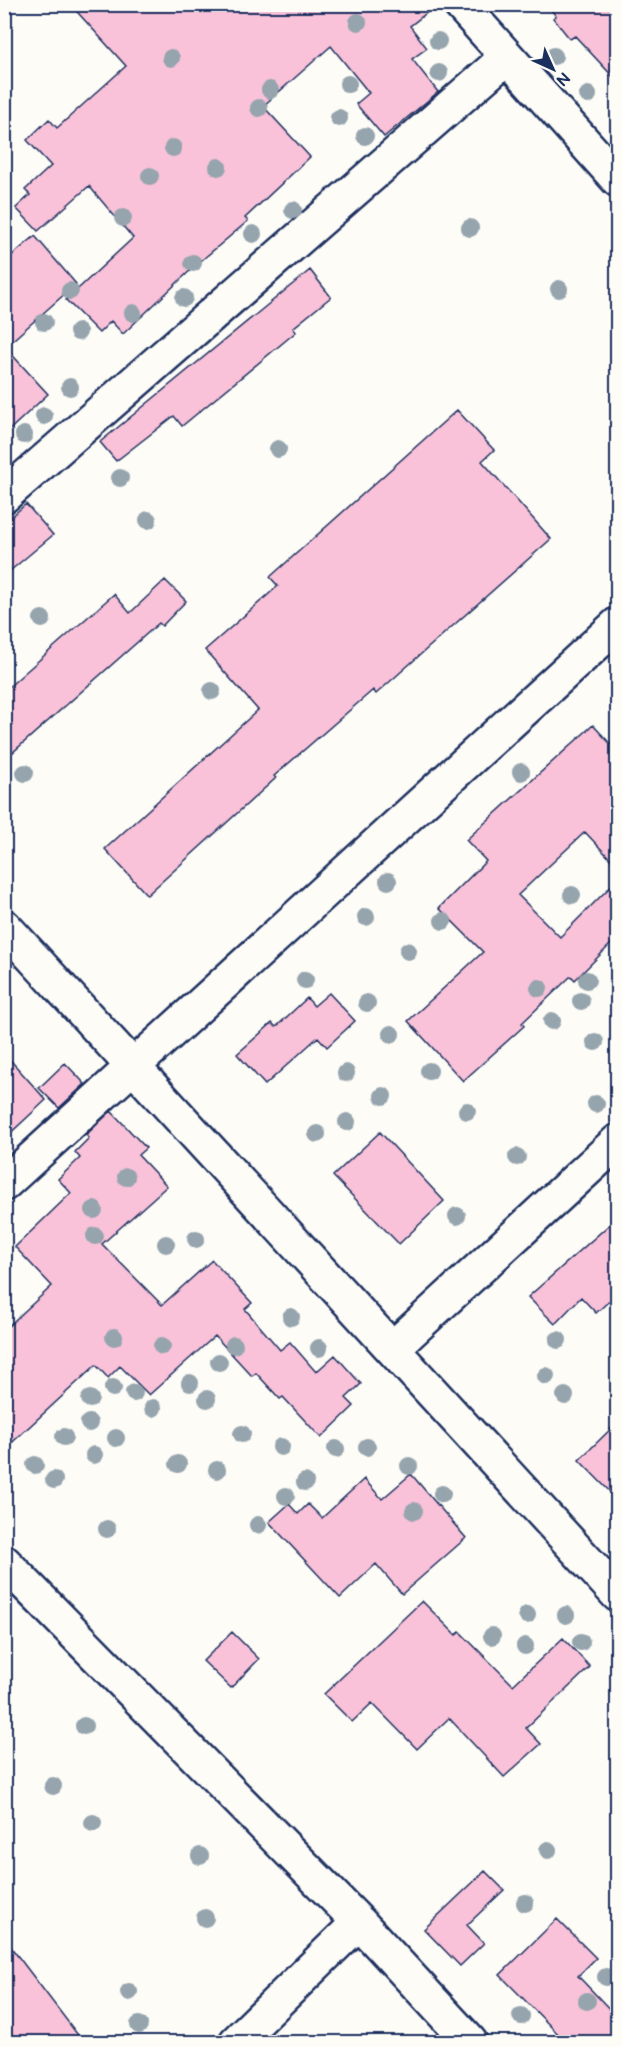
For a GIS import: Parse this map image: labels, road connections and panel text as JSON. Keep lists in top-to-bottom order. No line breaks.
{"north":"bottom right"}
